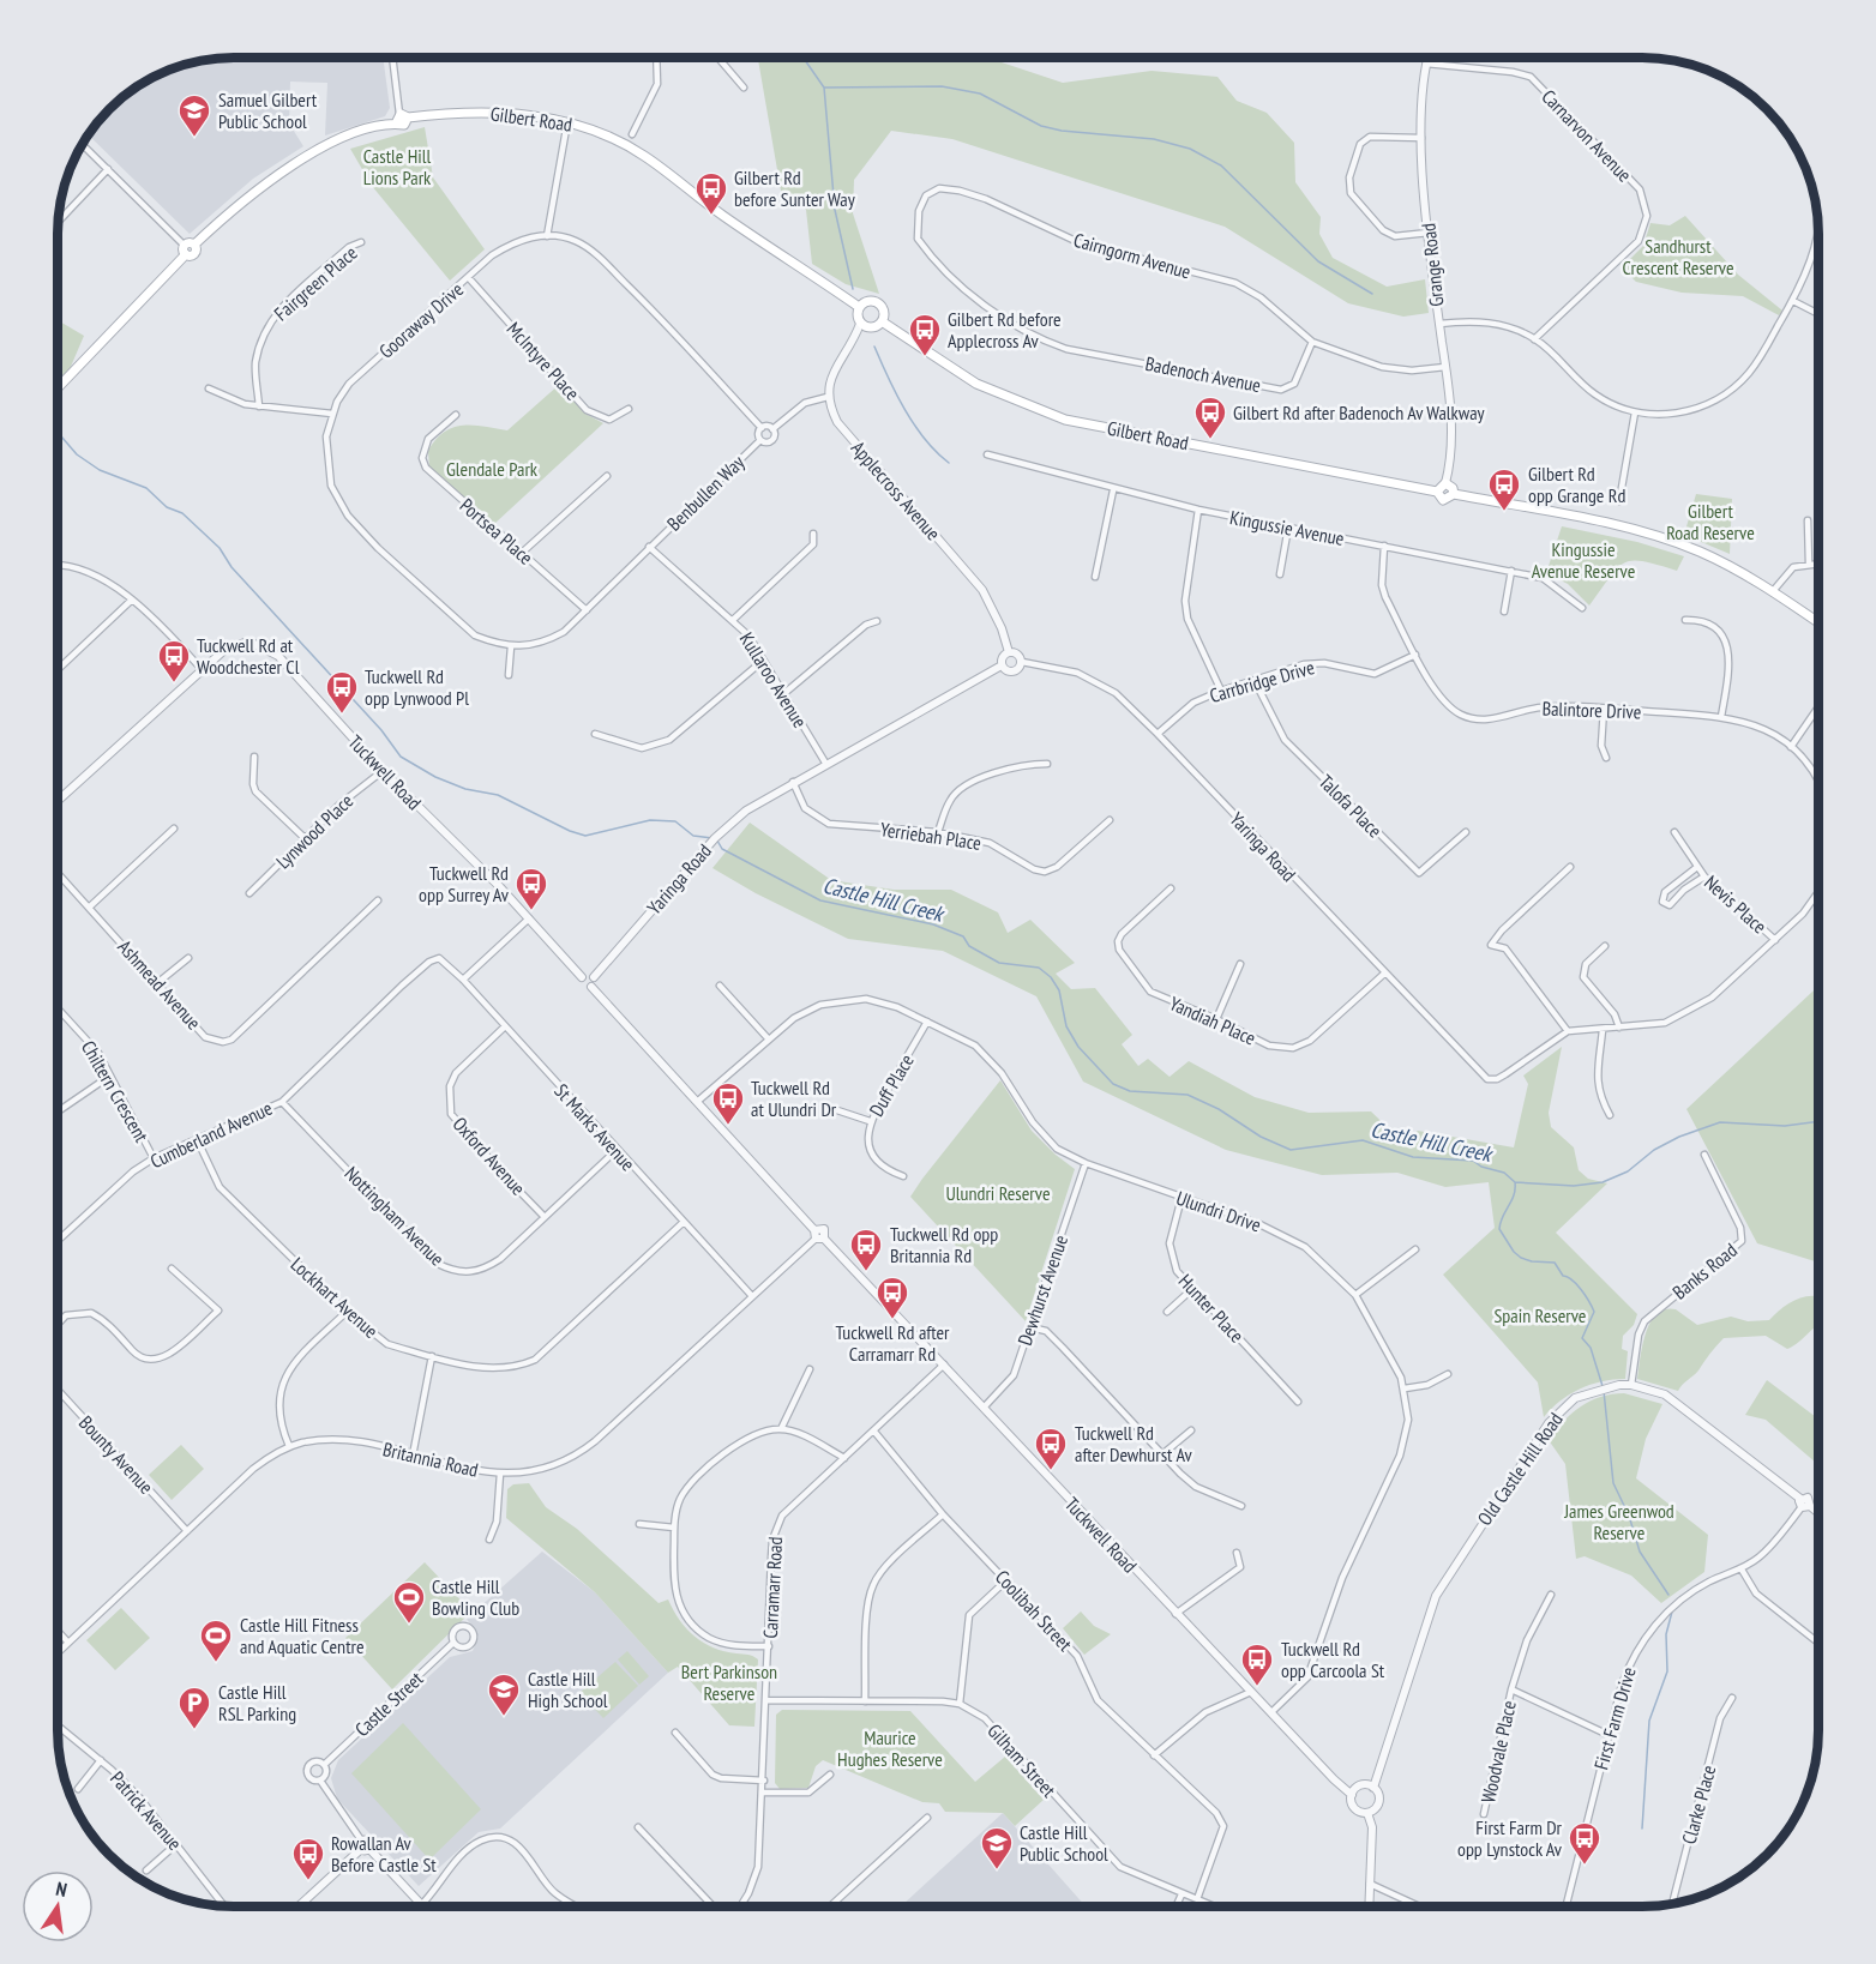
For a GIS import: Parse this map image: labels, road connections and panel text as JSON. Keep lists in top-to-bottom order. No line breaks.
{"streets":{"main road":["Gilbert Road"],"street":["Carnarvon Avenue","Cairngorm Avenue","Grange Road","Fairgreen Place","Gooraway Drive","McIntyre Place","Badenoch Avenue","Applecross Avenue","Benbullen Way","Kingussie Avenue","Portsea Place","Kullaroo Avenue","Carrbridge Drive","Balintore Drive","Tuckwell Road","Talofa Place","Lynwood Place","Yerriebah Place","Yaringa Road","Nevis Place","Ashmead Avenue","Yandiah Place","Duff Place","Chiltern Crescent","St Marks Avenue","Cumberland Avenue","Oxford Avenue","Ulundri Drive","Nottingham Avenue","Banks Road","Dewhurst Avenue","Lockhart Avenue","Hunter Place","Bounty Avenue","Britannia Road","Old Castle Hill Road","Carramarr Road","Coolibah Street","Castle Street","First Farm Drive","Woodvale Place","Gilham Street","Clarke Place","Patrick Avenue"]},"crossings":[["Carnarvon Avenue","Grange Road"],["Cairngorm Avenue","Grange Road"],["Cairngorm Avenue","Badenoch Avenue"],["Gooraway Drive","McIntyre Place"],["Gooraway Drive","Benbullen Way"],["Gooraway Drive","Portsea Place"],["Gooraway Drive","Kullaroo Avenue"],["Applecross Avenue","Yaringa Road"],["Benbullen Way","Kullaroo Avenue"],["Kingussie Avenue","Balintore Drive"],["Kullaroo Avenue","Yaringa Road"],["Carrbridge Drive","Balintore Drive"],["Carrbridge Drive","Talofa Place"],["Carrbridge Drive","Yaringa Road"],["Tuckwell Road","Lynwood Place"],["Tuckwell Road","Yaringa Road"],["Tuckwell Road","Ulundri Drive"],["Tuckwell Road","Dewhurst Avenue"],["Tuckwell Road","Britannia Road"],["Tuckwell Road","Old Castle Hill Road"],["Tuckwell Road","Carramarr Road"],["Yerriebah Place","Yaringa Road"],["Yaringa Road","Yandiah Place"],["Duff Place","Ulundri Drive"],["Chiltern Crescent","Cumberland Avenue"],["St Marks Avenue","Cumberland Avenue"],["St Marks Avenue","Oxford Avenue"],["St Marks Avenue","Nottingham Avenue"],["St Marks Avenue","Lockhart Avenue"],["St Marks Avenue","Britannia Road"],["Cumberland Avenue","Nottingham Avenue"],["Cumberland Avenue","Lockhart Avenue"],["Oxford Avenue","Nottingham Avenue"],["Ulundri Drive","Dewhurst Avenue"],["Ulundri Drive","Hunter Place"],["Banks Road","Old Castle Hill Road"],["Bounty Avenue","Britannia Road"],["Old Castle Hill Road","First Farm Drive"],["Carramarr Road","Coolibah Street"],["Coolibah Street","Gilham Street"],["First Farm Drive","Woodvale Place"]],"water":["Castle Hill Creek"],"parks":["Castle Hill Lions Park","Sandhurst Crescent Reserve","Glendale Park","Gilbert Road Reserve","Kingussie Avenue Reserve","Ulundri Reserve","Spain Reserve","James Greenwod Reserve","Bert Parkinson Reserve","Maurice Hughes Reserve"],"places":{"school or university":["Samuel Gilbert Public School","Castle Hill High School","Castle Hill Public School"],"bus stop":["Gilbert Rd before Sunter Way","Gilbert Rd before Applecross Av","Gilbert Rd after Badenoch Av Walkway","Gilbert Rd opp Grange Rd","Tuckwell Rd at Woodchester Cl","Tuckwell Rd opp Lynwood Pl","Tuckwell Rd opp Surrey Av","Tuckwell Rd at Ulundri Dr","Tuckwell Rd opp Britannia Rd","Tuckwell Rd after Carramarr Rd","Tuckwell Rd after Dewhurst Av","Tuckwell Rd opp Carcoola St","First Farm Dr opp Lynstock Av","Rowallan Av Before Castle St"],"sports":["Castle Hill Bowling Club","Castle Hill Fitness and Aquatic Centre"],"parking":["Castle Hill RSL Parking"]},"north":"top"}
